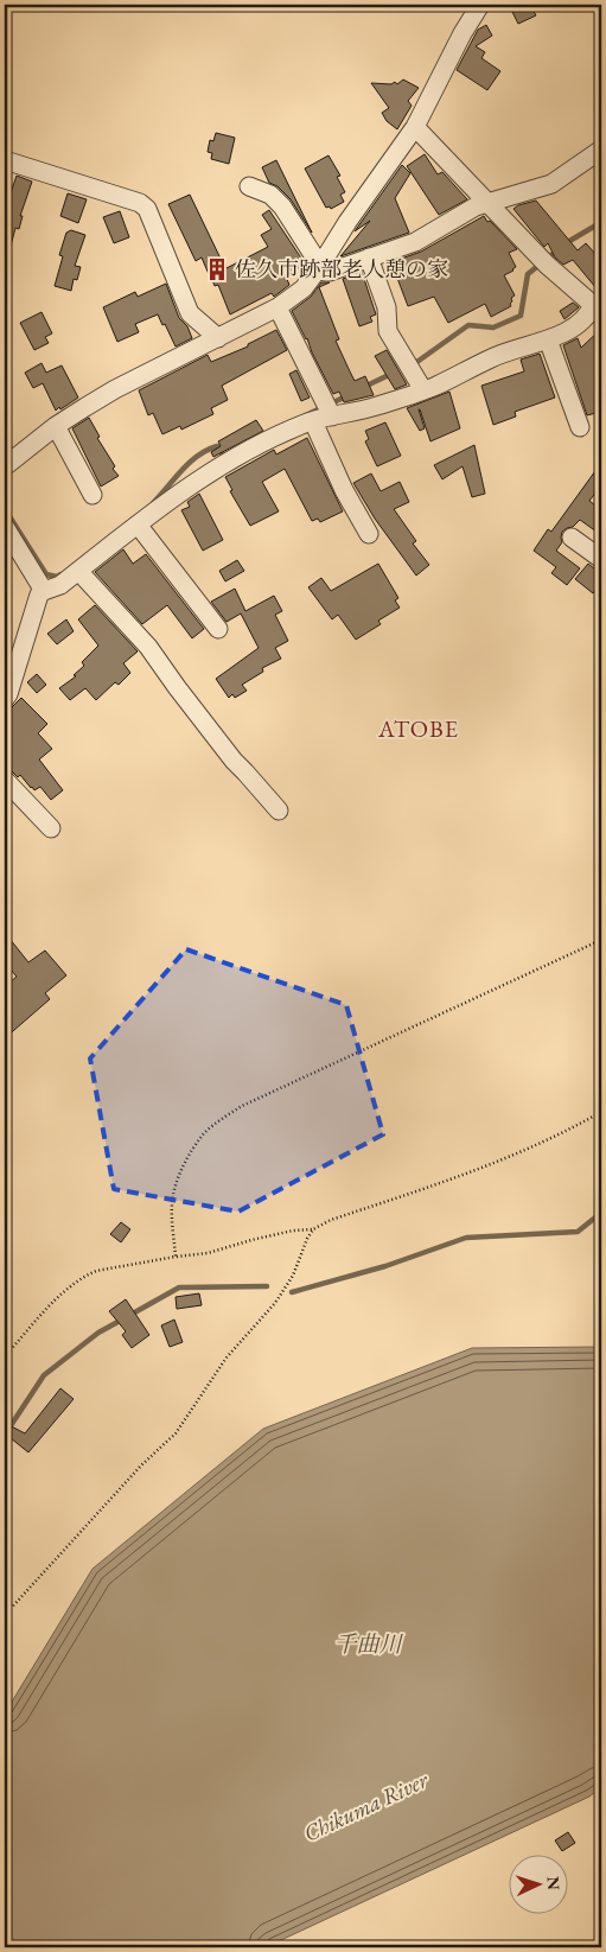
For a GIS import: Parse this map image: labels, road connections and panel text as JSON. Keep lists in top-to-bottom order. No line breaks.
{"districts":["ATOBE"],"water":["千曲川","Chikuma River"],"places":{"building":["佐久市跡部老人憩の家"]},"north":"right"}
